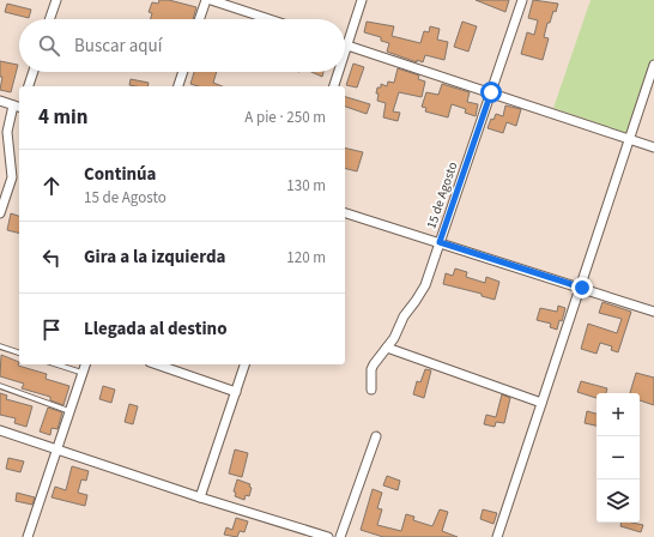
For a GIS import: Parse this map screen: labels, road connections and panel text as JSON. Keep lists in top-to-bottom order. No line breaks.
{"streets":{"street":["15 de Agosto"]},"page":{"search":"Buscar aquí","heading":["4 min","A pie · 250 m"],"list":[["Continúa","15 de Agosto","130 m"],["Gira a la izquierda","120 m"],"Llegada al destino"],"map_buttons":["+","−"]}}
